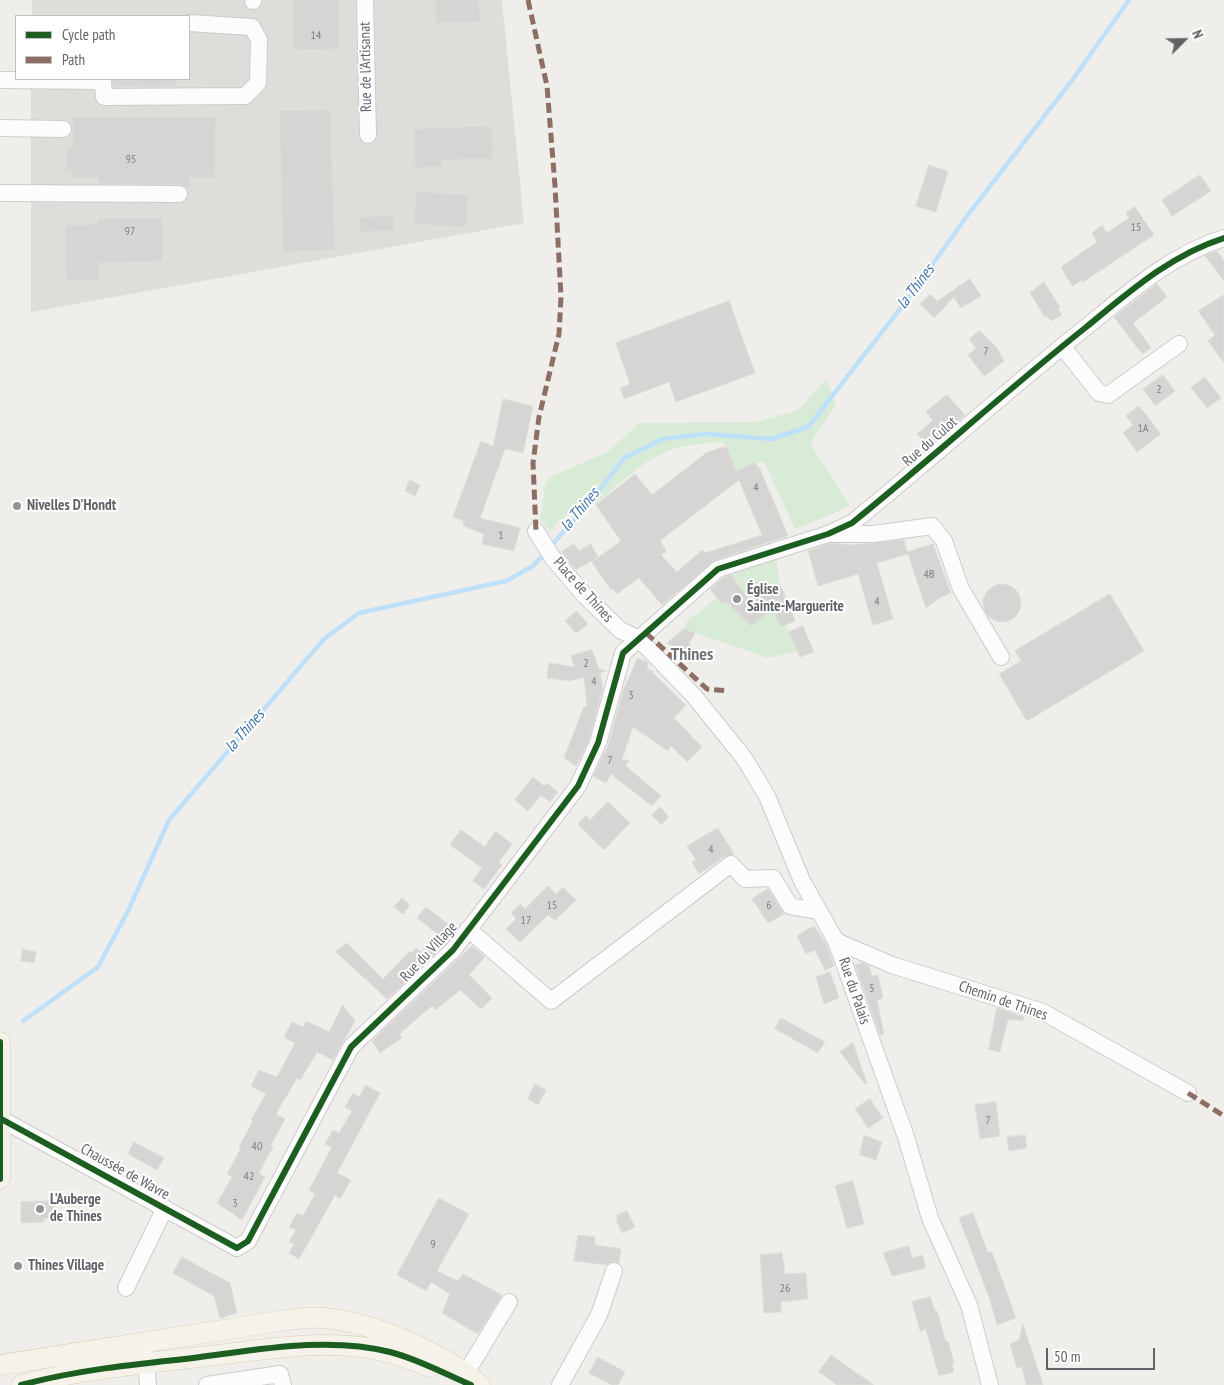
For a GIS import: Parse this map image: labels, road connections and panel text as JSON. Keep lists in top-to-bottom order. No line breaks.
{"streets":{"street":["Rue de l'Artisanat","Rue du Culot","Place de Thines","Rue du Village","Rue du Palais","Chemin de Thines","Chaussée de Wavre"]},"crossings":[["Rue du Culot","Place de Thines"],["Rue du Culot","Rue du Palais"],["Place de Thines","Rue du Village"],["Place de Thines","Rue du Palais"],["Rue du Village","Chaussée de Wavre"],["Rue du Palais","Chemin de Thines"]],"districts":["Thines"],"water":["la Thines"],"places":["Nivelles D'Hondt","Église Sainte-Marguerite","L'Auberge de Thines","Thines Village"],"house_numbers":["14","95","15","97","7","2","1A","4","1","4B","4","2","4","3","7","4","15","6","17","5","7","40","42","3","9","26"],"legend":["Cycle path","Path"],"scale_bar":"50 m","north":"top right"}
